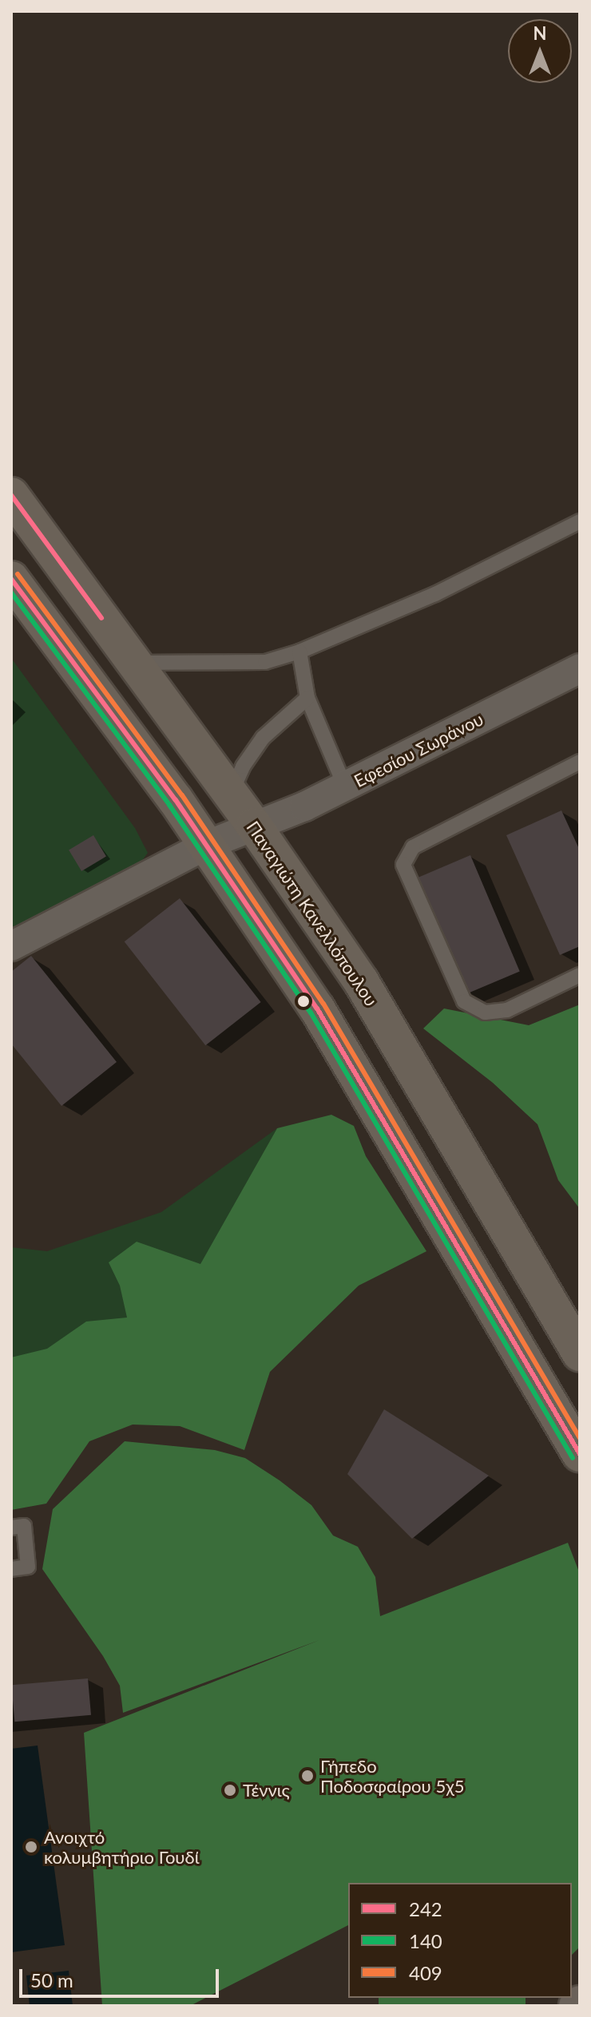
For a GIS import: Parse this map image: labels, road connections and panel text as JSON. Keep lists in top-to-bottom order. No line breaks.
{"streets":{"main road":["Παναγιώτη Κανελλόπουλου"],"street":["Εφεσίου Σωράνου"]},"crossings":[["Εφεσίου Σωράνου","Παναγιώτη Κανελλόπουλου"]],"places":["Γήπεδο Ποδοσφαίρου 5χ5","Τέννις","Ανοιχτό κολυμβητήριο Γουδί"],"lines":["transit line 242","transit line 409","transit line 140"],"legend":["242","140","409"],"scale_bar":"50 m","north":"top"}
